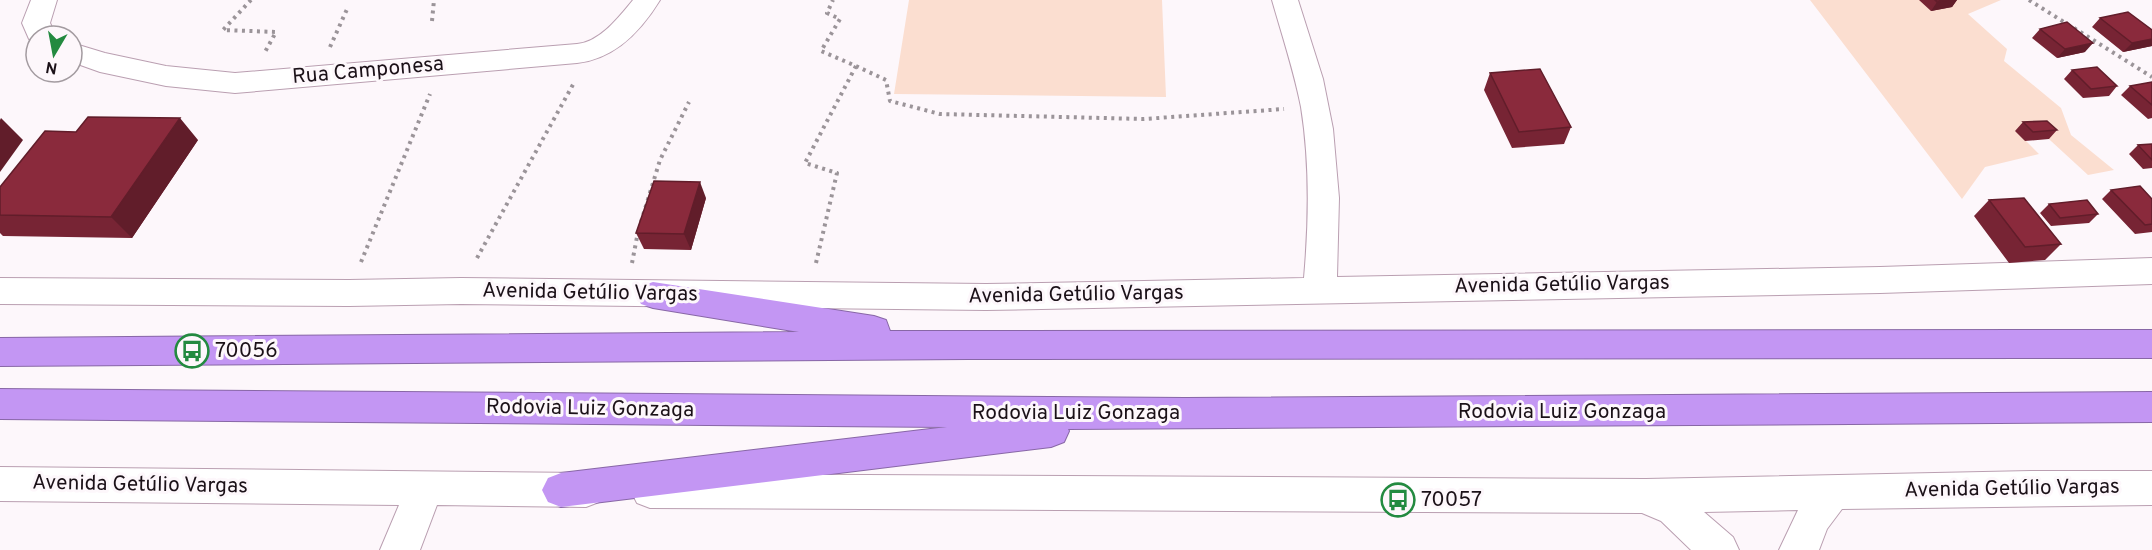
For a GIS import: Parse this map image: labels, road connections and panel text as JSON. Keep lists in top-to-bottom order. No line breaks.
{"streets":{"highway":["Rodovia Luiz Gonzaga"],"street":["Rua Camponesa","Avenida Getúlio Vargas"]},"places":{"bus stop":["70056","70057"]},"north":"bottom"}
